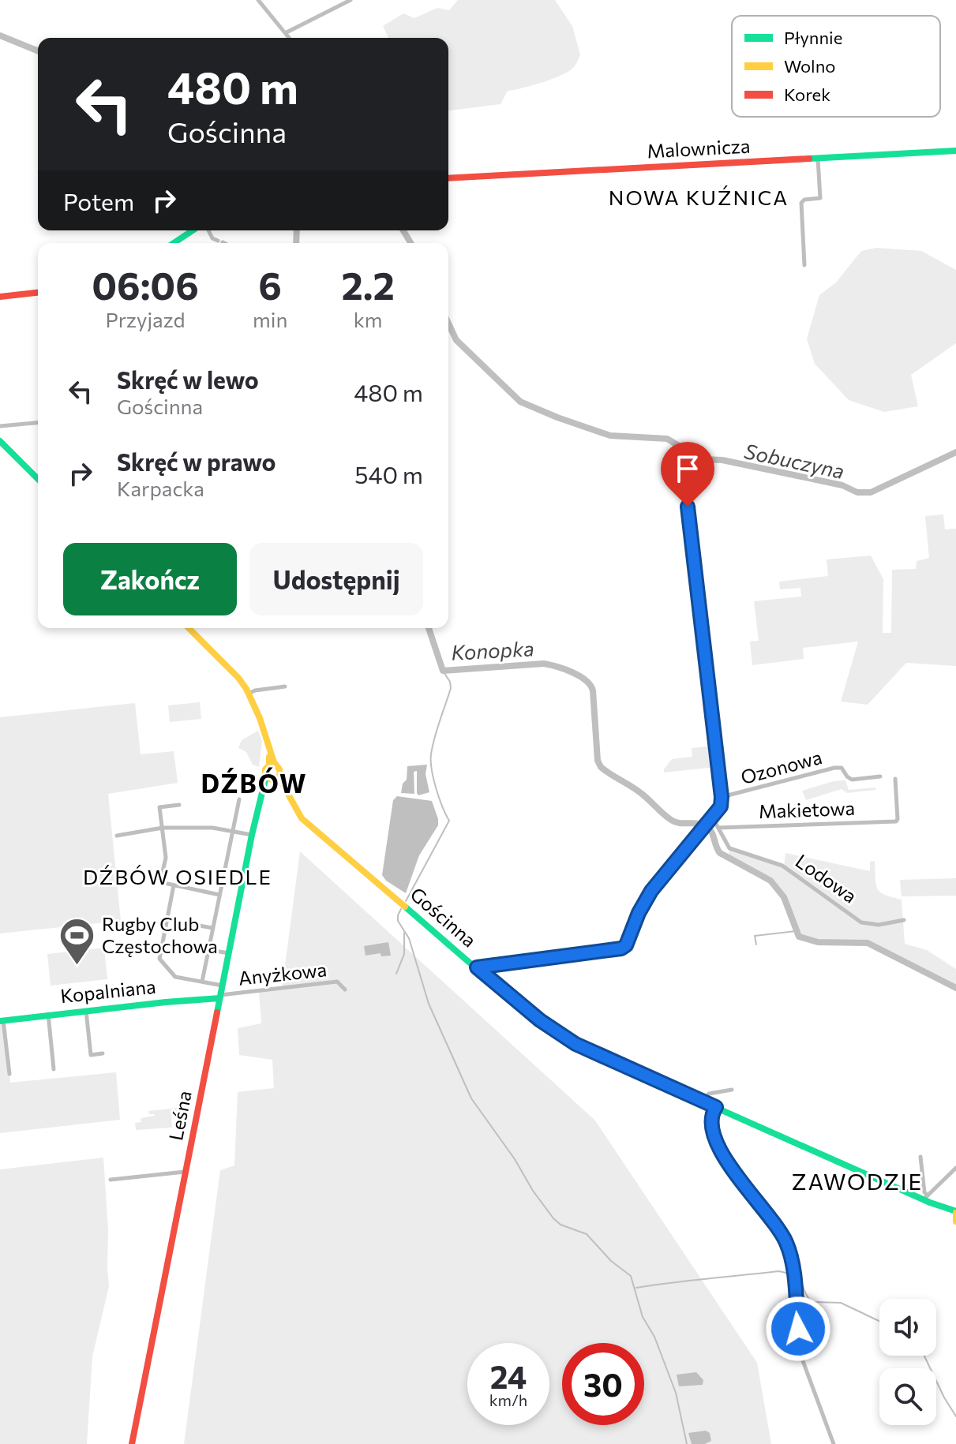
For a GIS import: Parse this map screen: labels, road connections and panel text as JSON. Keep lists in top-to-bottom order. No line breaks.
{"streets":{"street":["Malownicza","Ozonowa","Makietowa","Lodowa","Gościnna","Anyżkowa","Kopalniana","Leśna"]},"crossings":[["Makietowa","Lodowa"],["Gościnna","Leśna"],["Anyżkowa","Kopalniana"],["Anyżkowa","Leśna"],["Kopalniana","Leśna"]],"districts":["NOWA KUŹNICA","DŹBÓW","DŹBÓW OSIEDLE","ZAWODZIE"],"water":["Sobuczyna","Konopka"],"places":{"sports":["Rugby Club Częstochowa"]},"legend":["Płynnie","Wolno","Korek"],"page":{"turn":["480 m","Gościnna"],"then":"Potem","eta":["06:06","Przyjazd","6","min","2.2","km"],"list":[{"name":"Skręć w lewo","note":"Gościnna","value":"480 m"},{"name":"Skręć w prawo","note":"Karpacka","value":"540 m"}],"buttons":["Zakończ","Udostępnij"],"speed":"24 km/h","limit":"30"}}
